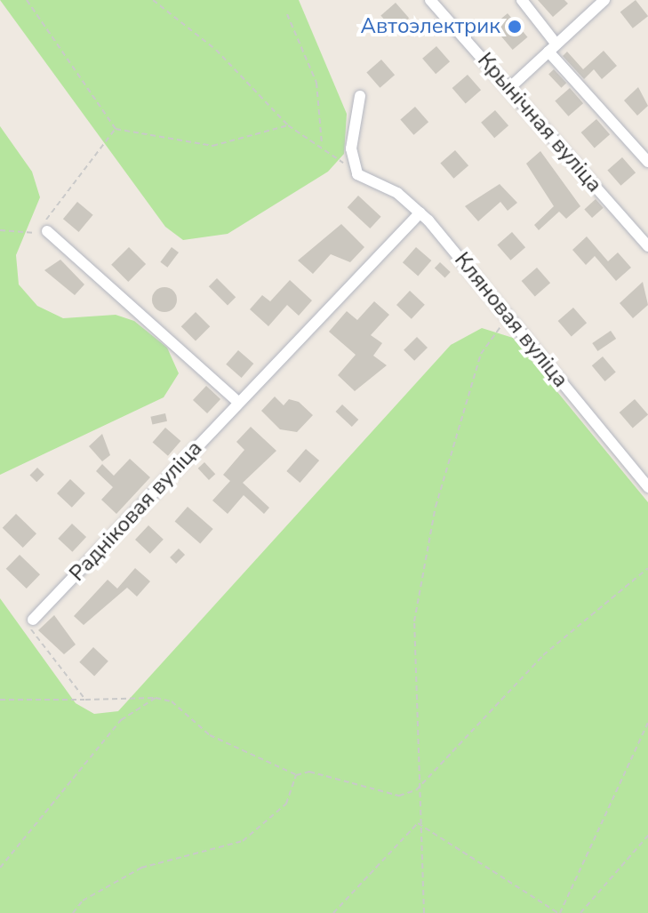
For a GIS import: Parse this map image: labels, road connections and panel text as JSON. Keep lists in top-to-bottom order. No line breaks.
{"streets":{"street":["Крынічная вуліца","Кляновая вуліца","Радніковая вуліца"]},"crossings":[["Кляновая вуліца","Радніковая вуліца"]],"places":["Автоэлектрик"]}
